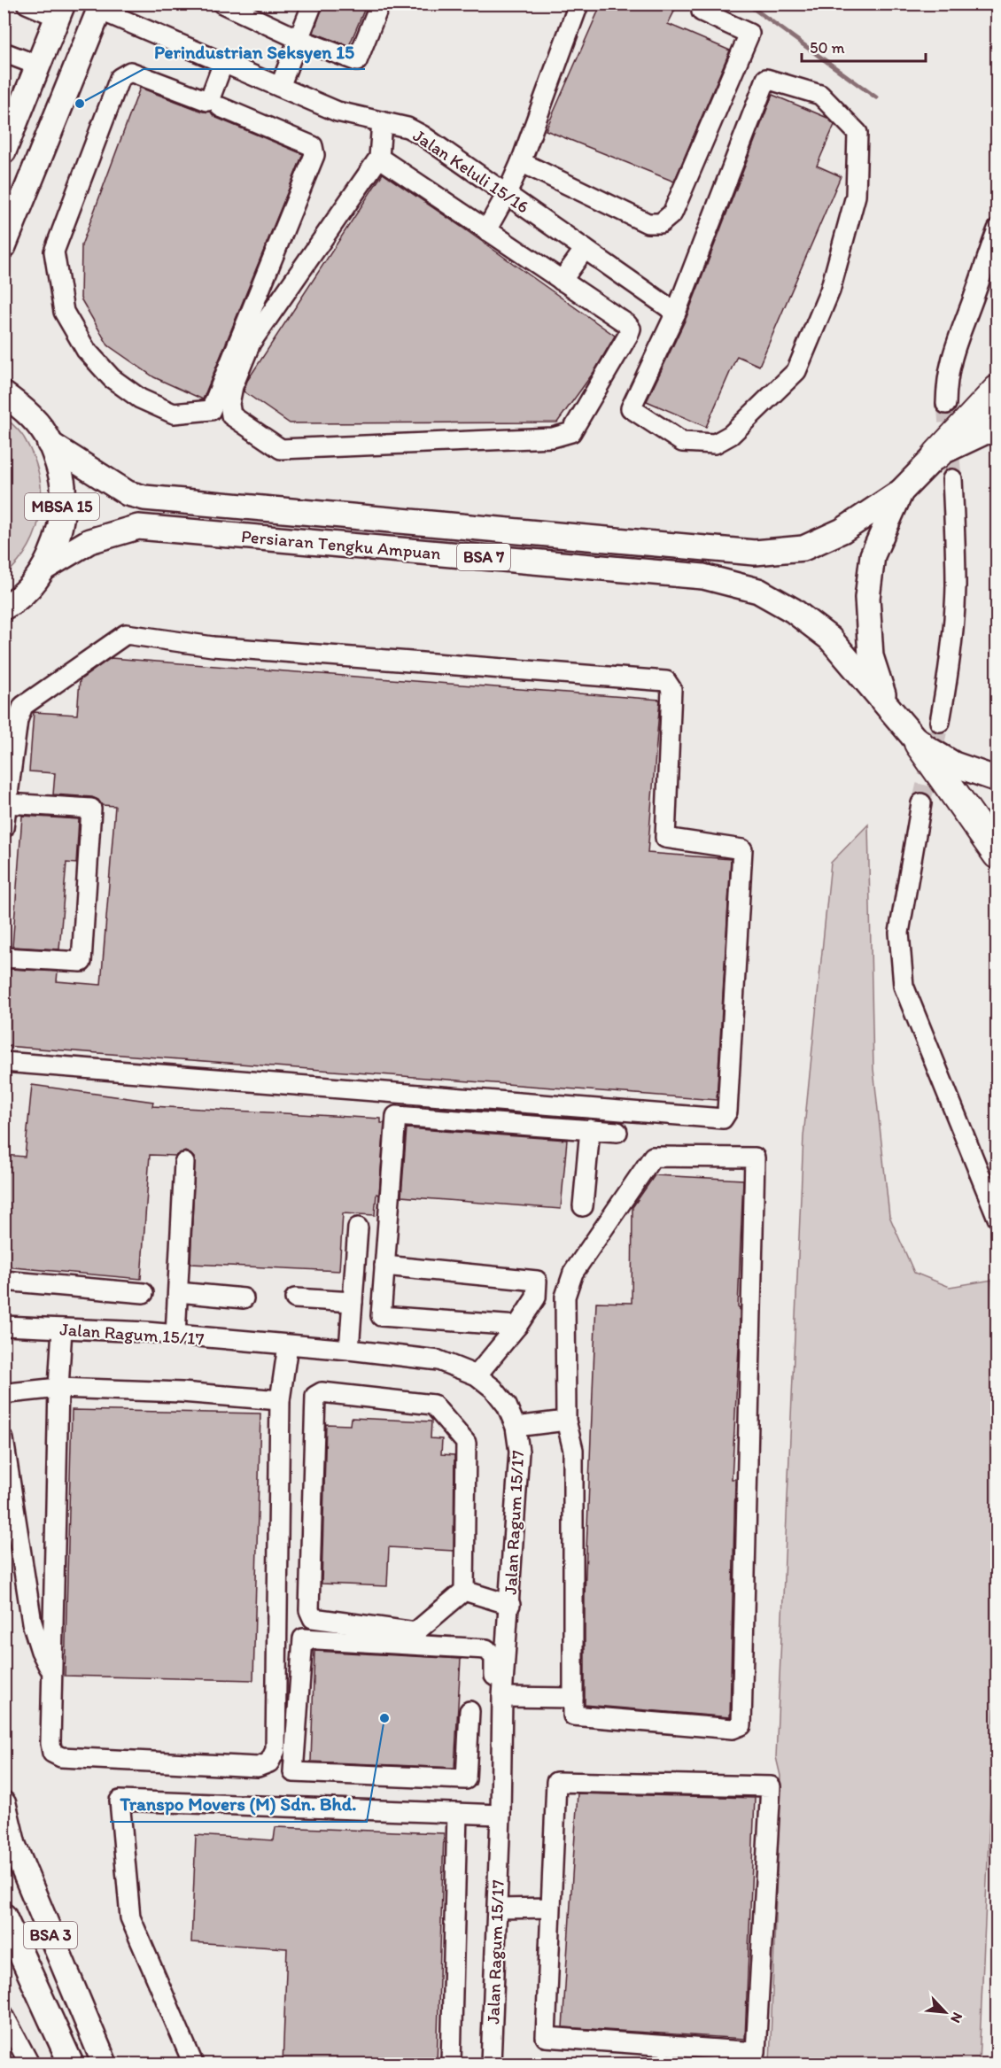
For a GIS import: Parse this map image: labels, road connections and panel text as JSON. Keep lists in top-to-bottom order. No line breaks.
{"streets":{"main road":["MBSA 15","Persiaran Tengku Ampuan","BSA 7","BSA 3"],"street":["Jalan Keluli 15/16","Jalan Ragum 15/17"]},"crossings":[["MBSA 15","Persiaran Tengku Ampuan"]],"places":["Perindustrian Seksyen 15","Transpo Movers (M) Sdn. Bhd."],"scale_bar":"50 m","north":"bottom right"}
